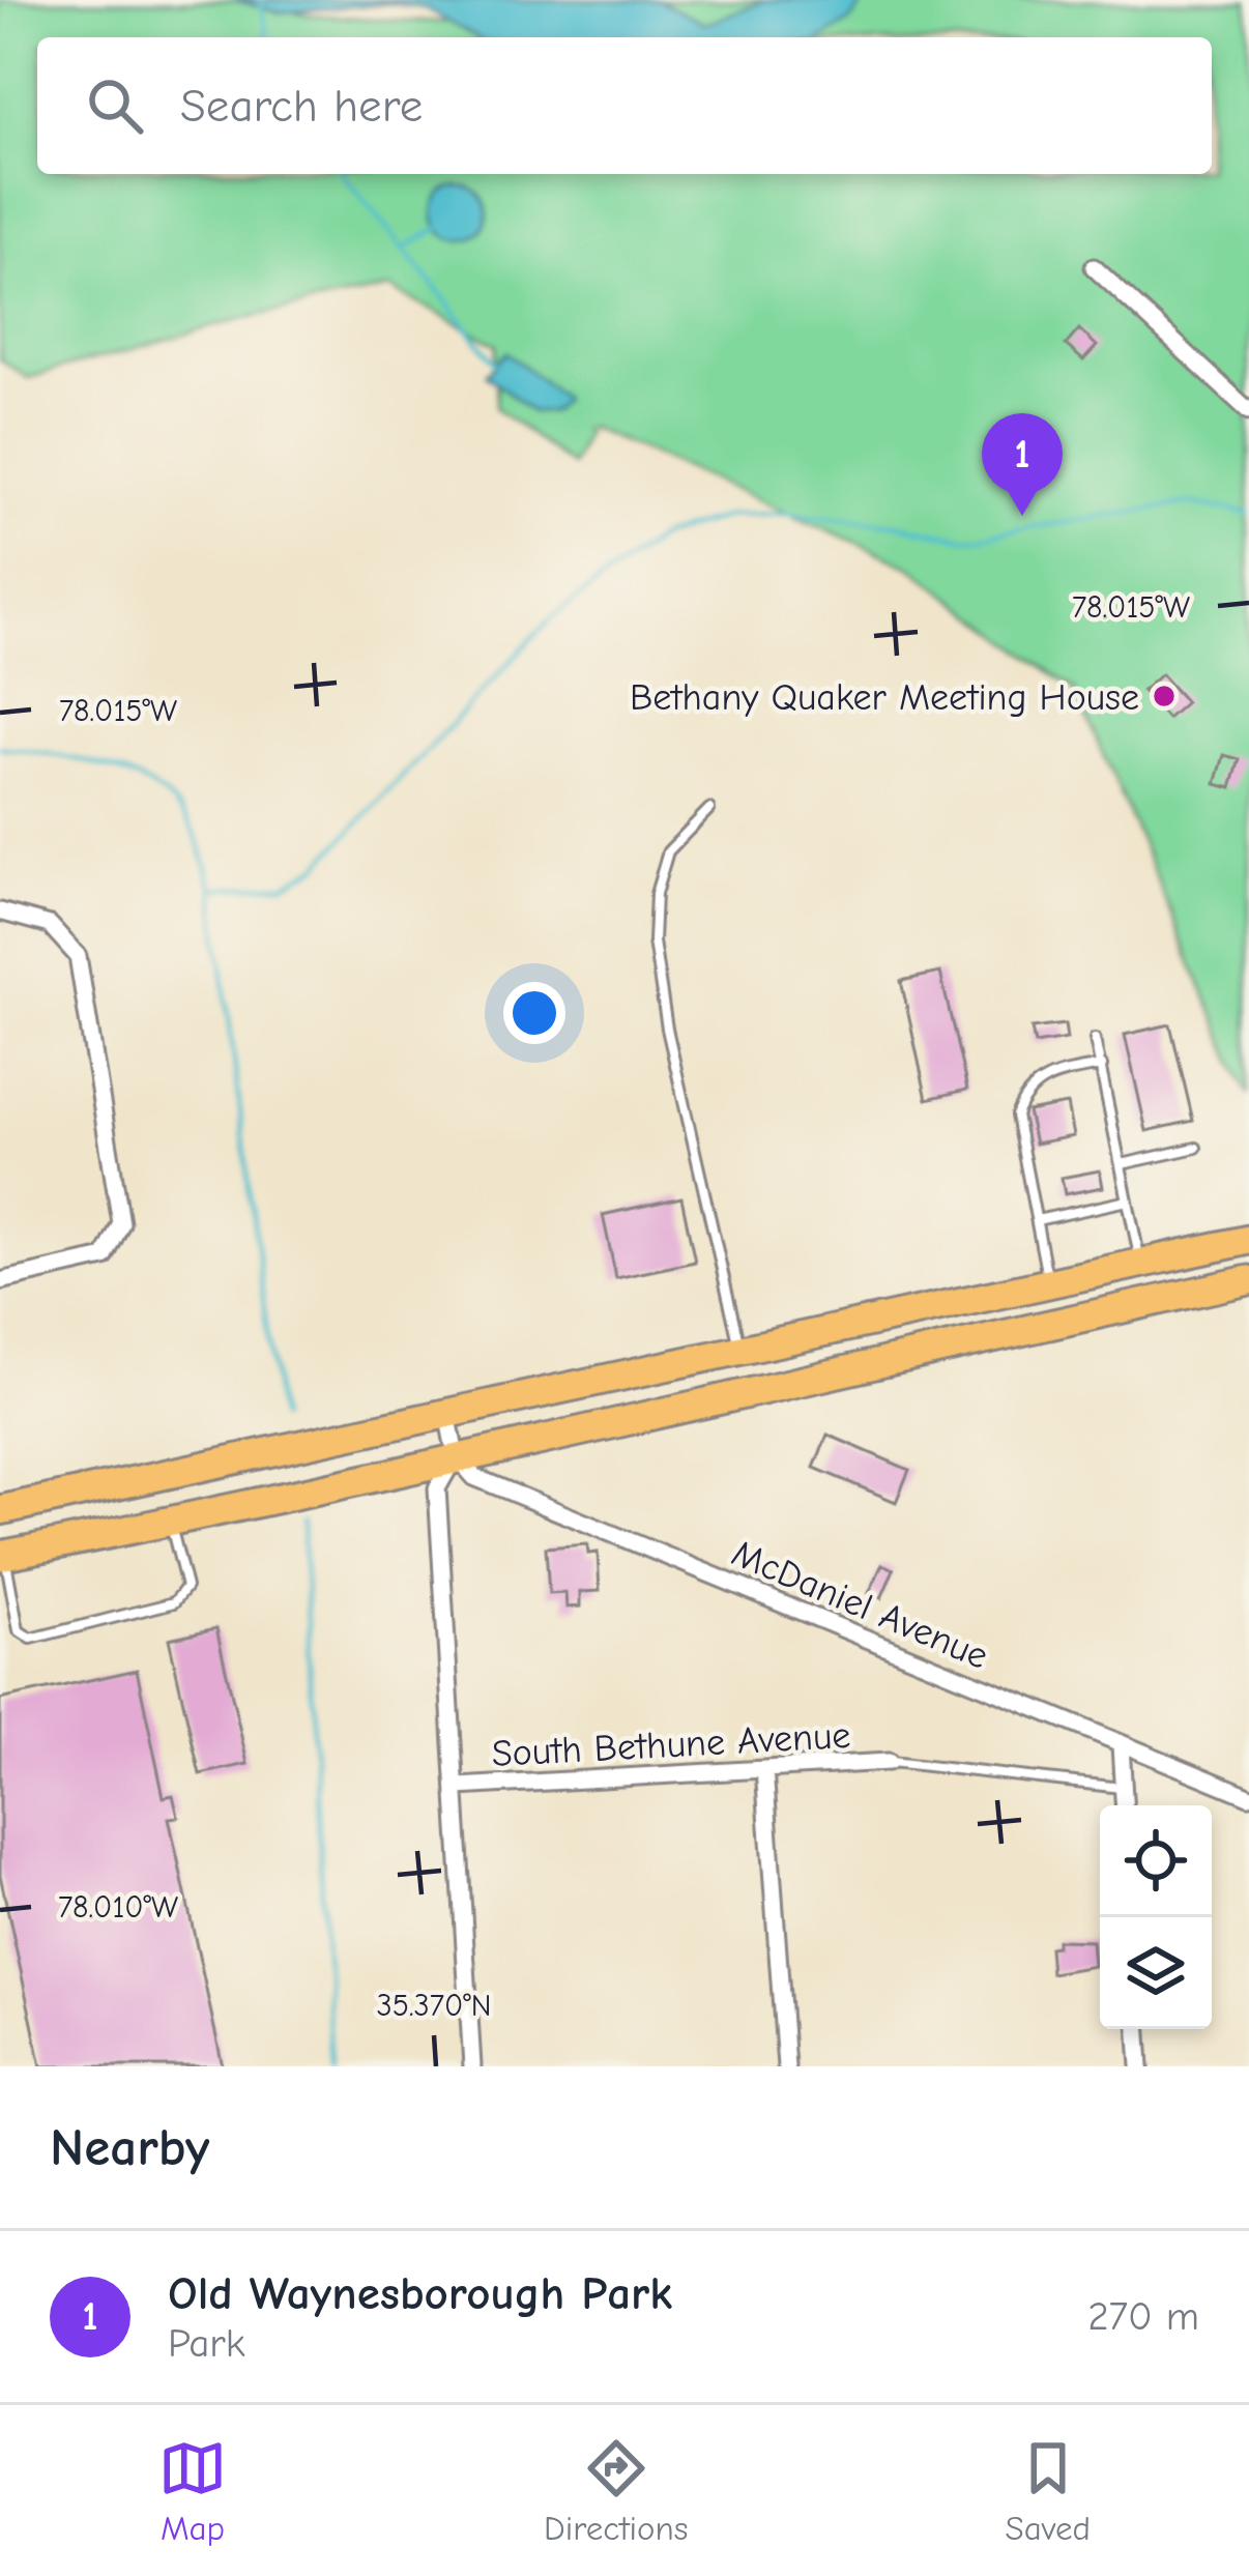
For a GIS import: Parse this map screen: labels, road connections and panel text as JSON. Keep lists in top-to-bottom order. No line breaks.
{"streets":{"street":["McDaniel Avenue","South Bethune Avenue"]},"places":["Bethany Quaker Meeting House"],"page":{"search":"Search here","pins":"1","heading":"Nearby","list":[{"mark":"1","name":"Old Waynesborough Park","note":"Park","value":"270 m"}],"nav":["Map","Directions","Saved"]},"coordinates":["78.015°W","78.010°W","35.370°N"]}
